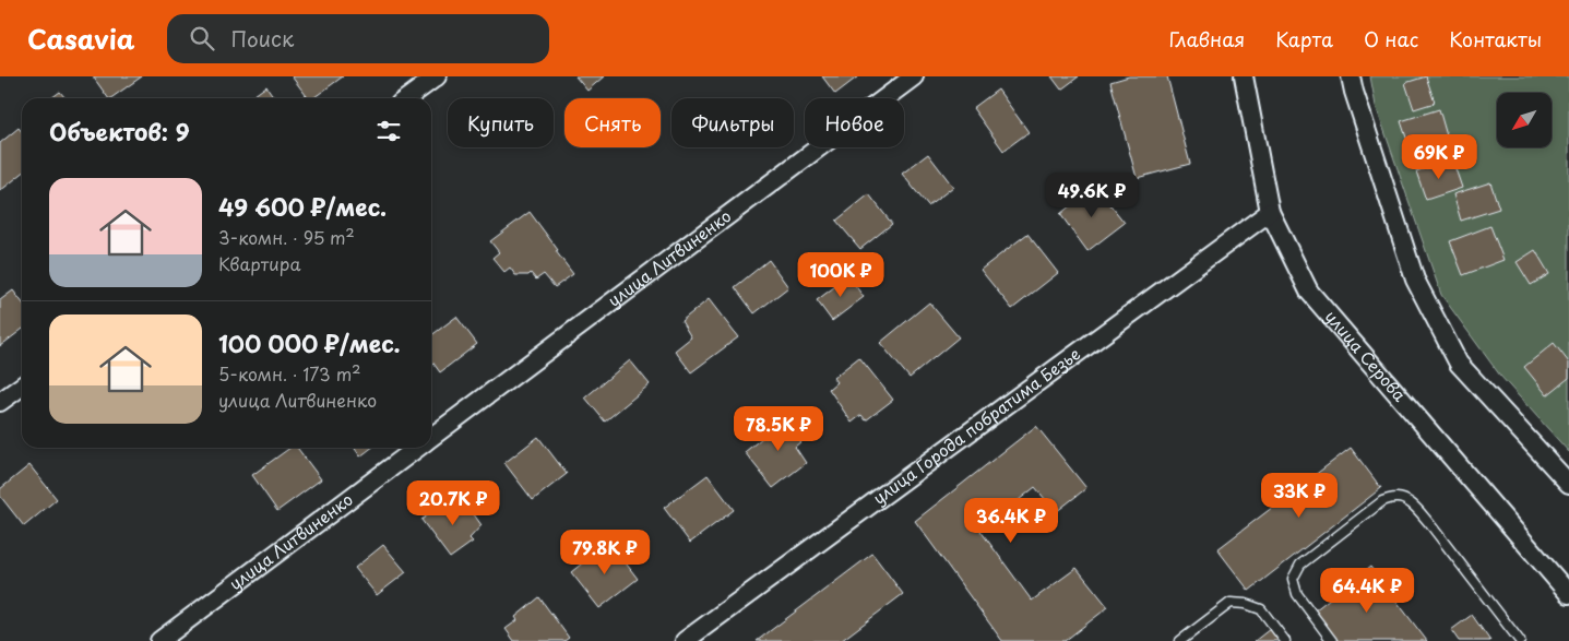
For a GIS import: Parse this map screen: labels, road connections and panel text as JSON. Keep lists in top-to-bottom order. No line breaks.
{"streets":{"street":["улица Литвиненко","улица Серова","улица Города побратима Безье"]},"crossings":[["улица Серова","улица Города побратима Безье"]],"north":"bottom left","page":{"header":"Casavia","search":"Поиск","nav":["Главная","Карта","О нас","Контакты"],"chip":["Купить","Снять","Фильтры","Новое"],"heading":"Объектов: 9","price":["69K ₽","49.6K ₽","100K ₽","78.5K ₽","33K ₽","20.7K ₽","36.4K ₽","79.8K ₽","64.4K ₽"],"list":[{"name":"49 600 ₽/мес.","note":"3-комн. · 95 m² · Квартира"},{"name":"100 000 ₽/мес.","note":"5-комн. · 173 m² · улица Литвиненко"}]}}
